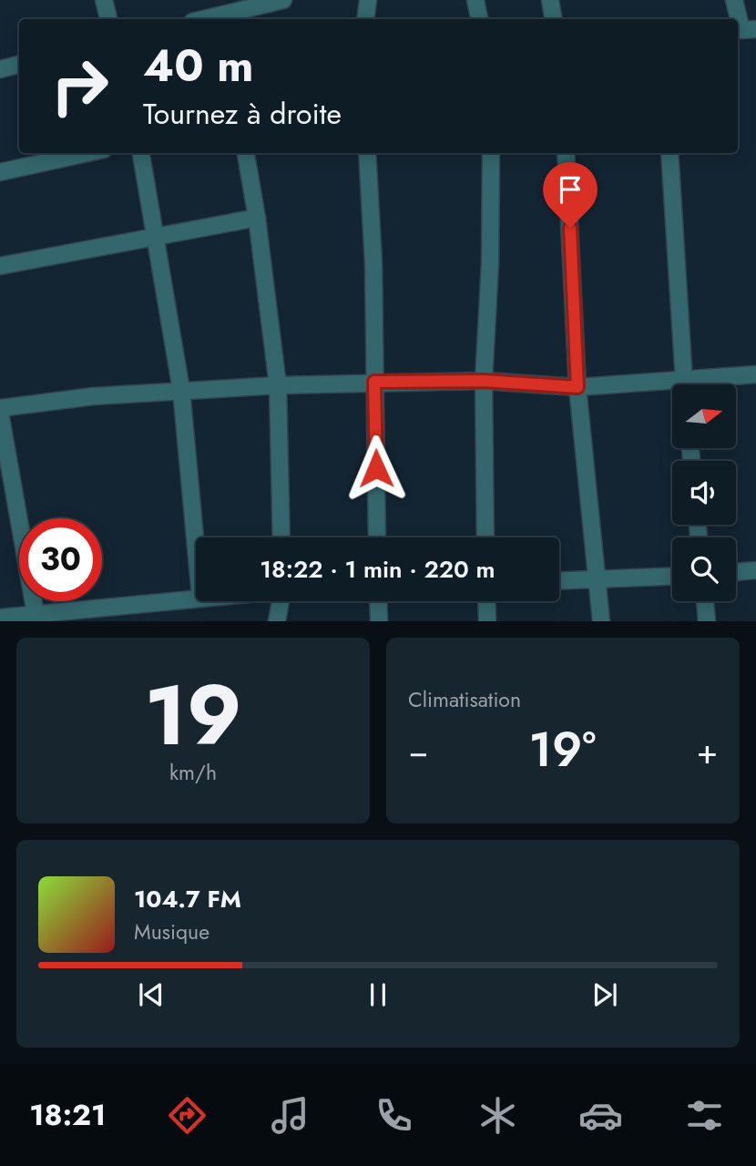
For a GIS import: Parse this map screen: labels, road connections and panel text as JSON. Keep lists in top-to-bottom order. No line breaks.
{"north":"right","page":{"turn":["40 m","Tournez à droite"],"limit":"30","trip":"18:22 · 1 min · 220 m","tile":[["19","km/h"],"Climatisation"],"heat":["−","19°","+"],"song":["104.7 FM","Musique"],"tabs":"18:21"}}
